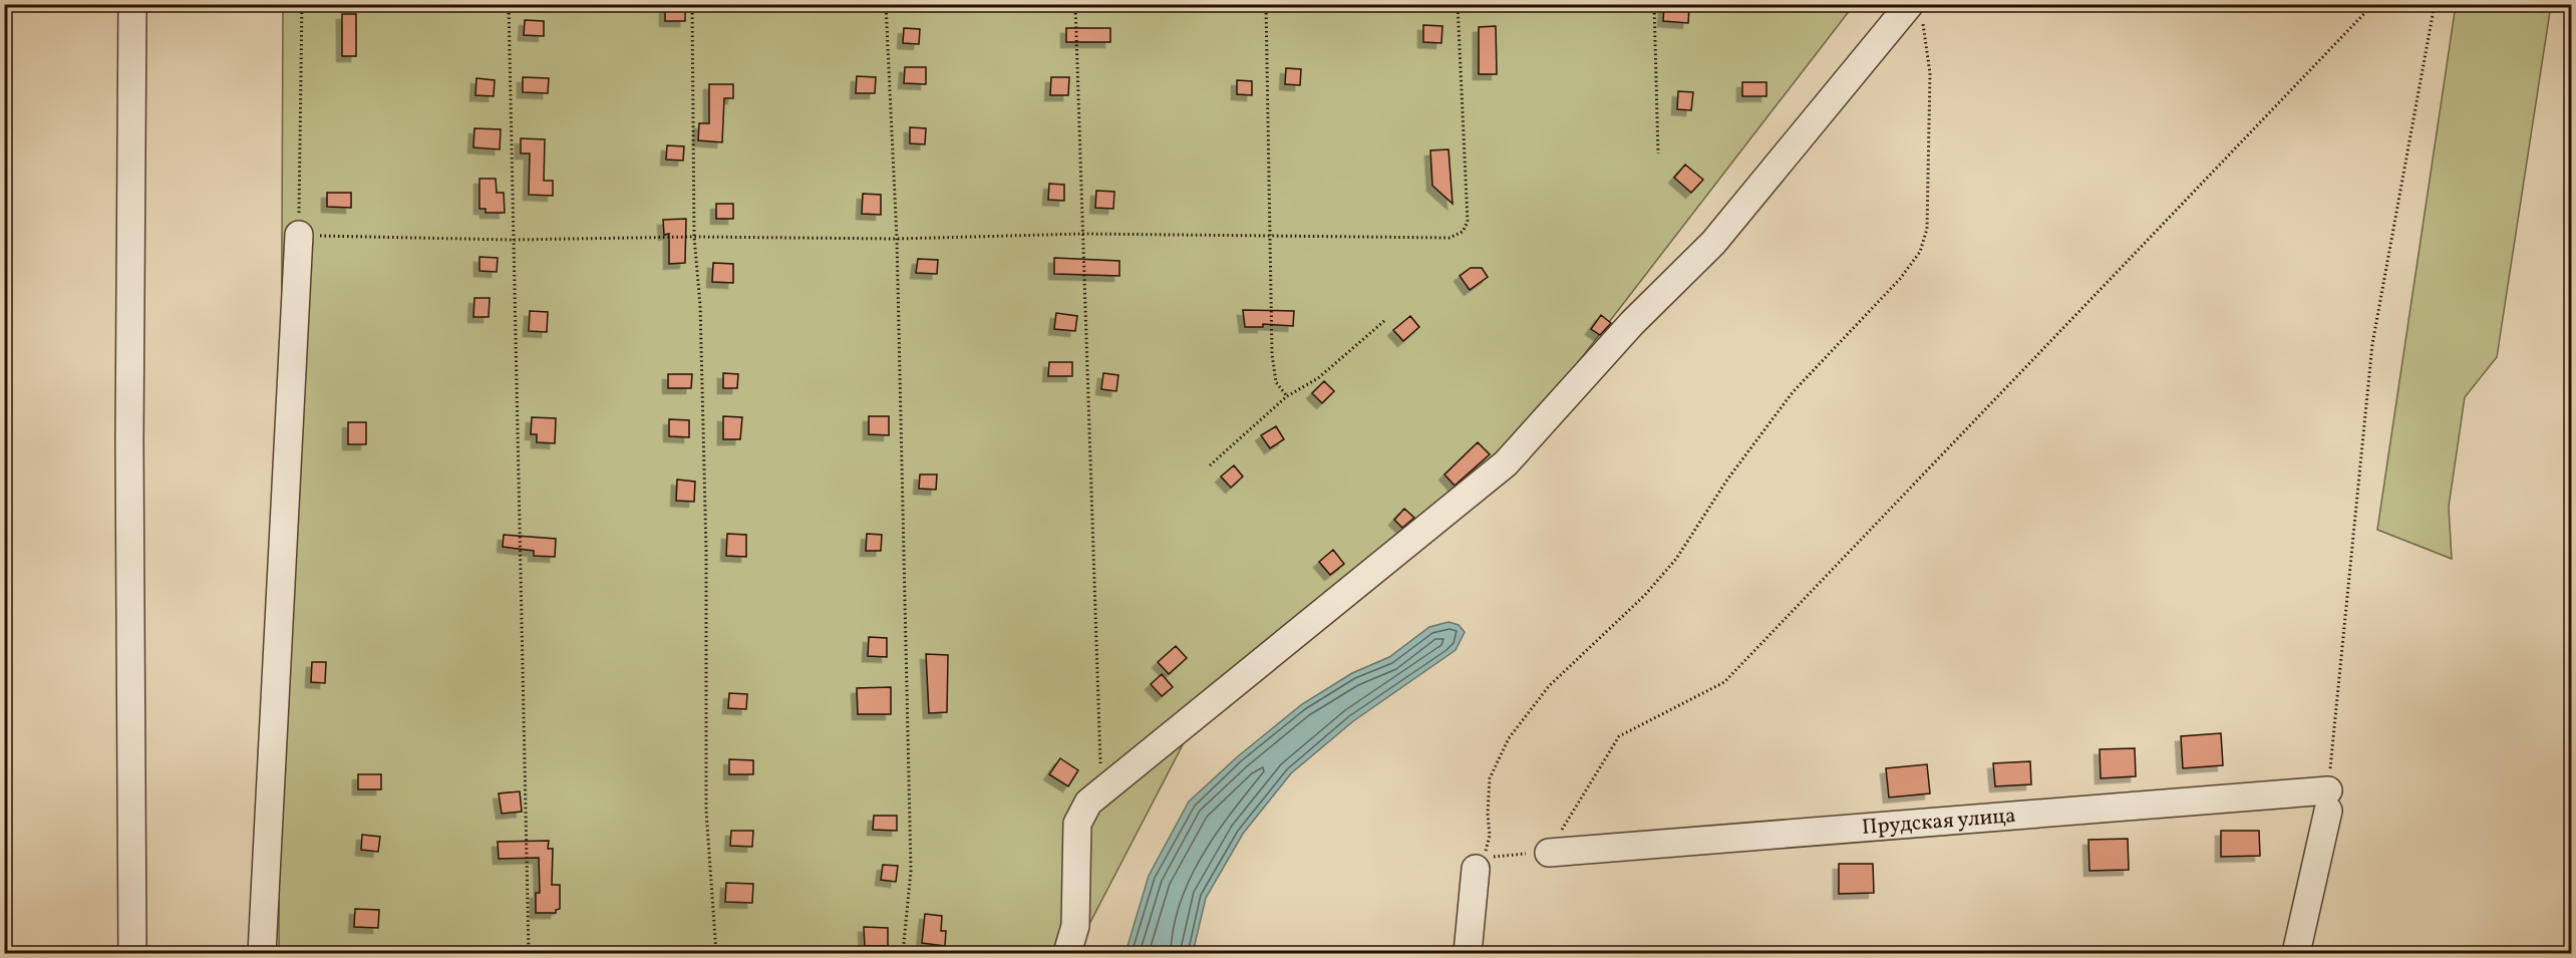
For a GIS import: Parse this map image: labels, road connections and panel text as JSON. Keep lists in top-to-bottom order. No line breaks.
{"streets":{"street":["Прудская улица"]}}
